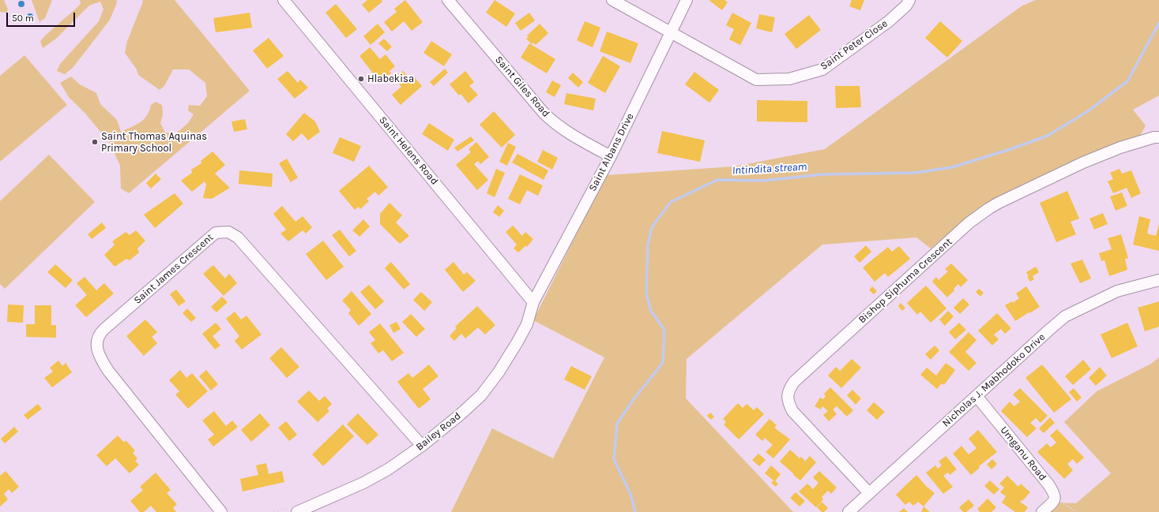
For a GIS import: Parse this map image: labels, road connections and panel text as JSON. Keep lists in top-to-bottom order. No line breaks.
{"streets":{"street":["Saint Peter Close","Saint Giles Road","Saint Helens Road","Saint Albans Drive","Saint James Crescent","Bishop Siphuma Crescent","Nicholas J. Mabhodoko Drive","Bailey Road","Umganu Road"]},"crossings":[["Saint Peter Close","Saint Albans Drive"],["Saint Giles Road","Saint Albans Drive"],["Saint Helens Road","Saint Albans Drive"],["Saint Helens Road","Bailey Road"],["Saint Albans Drive","Bailey Road"],["Saint James Crescent","Bailey Road"],["Bishop Siphuma Crescent","Nicholas J. Mabhodoko Drive"],["Nicholas J. Mabhodoko Drive","Umganu Road"]],"water":["Intindita stream"],"places":["Hlabekisa","Saint Thomas Aquinas Primary School"],"scale_bar":"50 m"}
